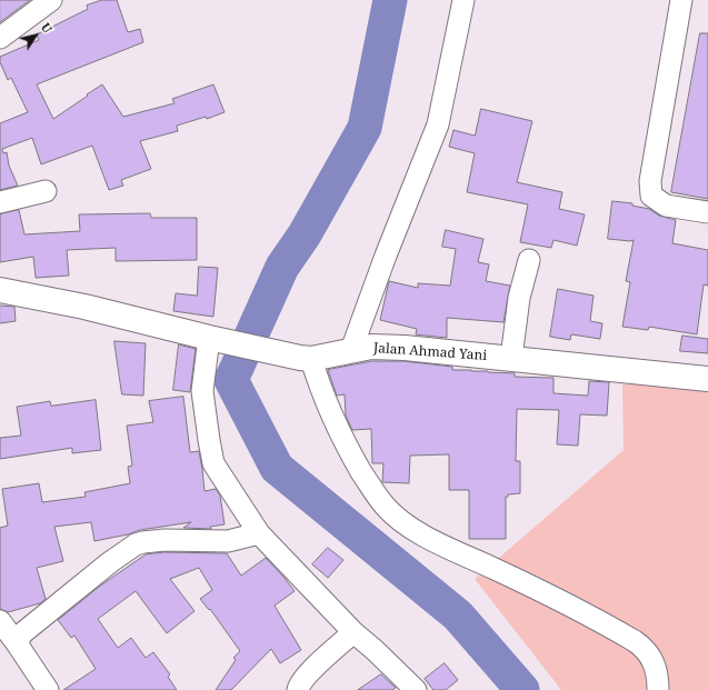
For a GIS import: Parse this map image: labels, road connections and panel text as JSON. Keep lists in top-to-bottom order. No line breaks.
{"streets":{"street":["Jalan Ahmad Yani"]},"north":"top right"}
